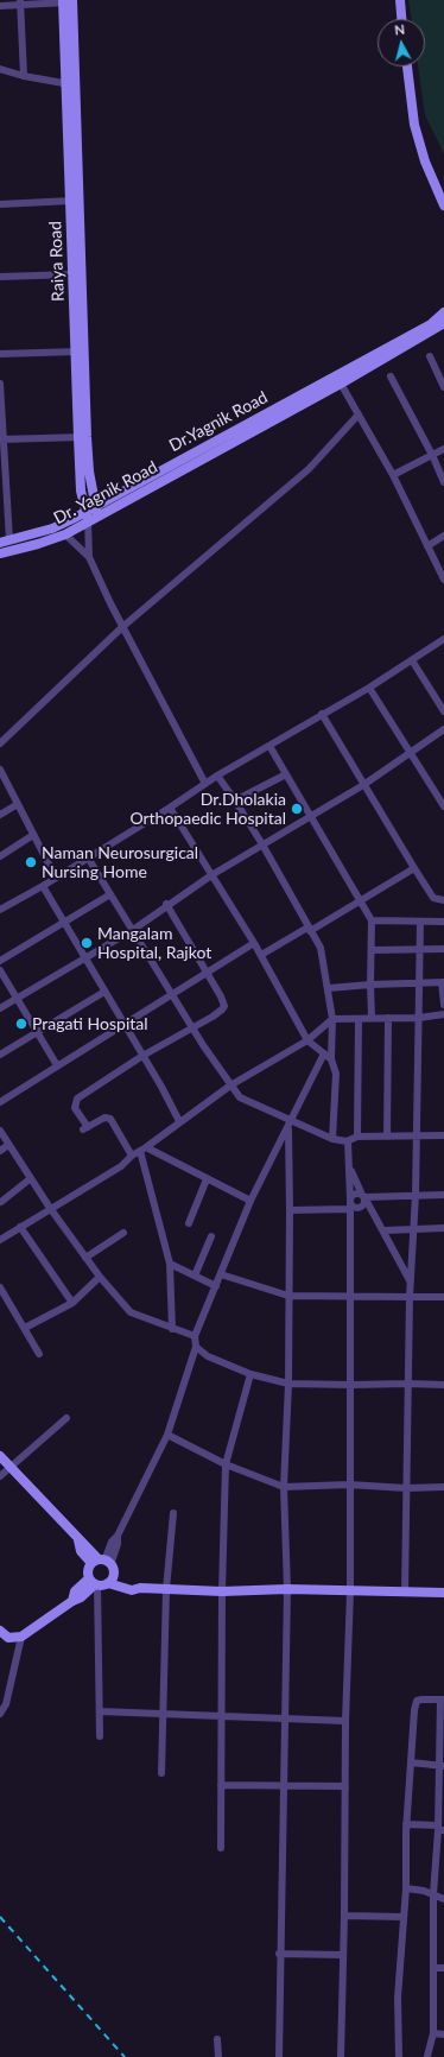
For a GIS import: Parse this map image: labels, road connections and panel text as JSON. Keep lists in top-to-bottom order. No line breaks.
{"streets":{"street":["Raiya Road","Dr.Yagnik Road","Dr. Yagnik Road"]},"crossings":[["Raiya Road","Dr.Yagnik Road"],["Raiya Road","Dr. Yagnik Road"]],"places":["Dr.Dholakia Orthopaedic Hospital","Naman Neurosurgical Nursing Home","Mangalam Hospital, Rajkot","Pragati Hospital"],"north":"top"}
